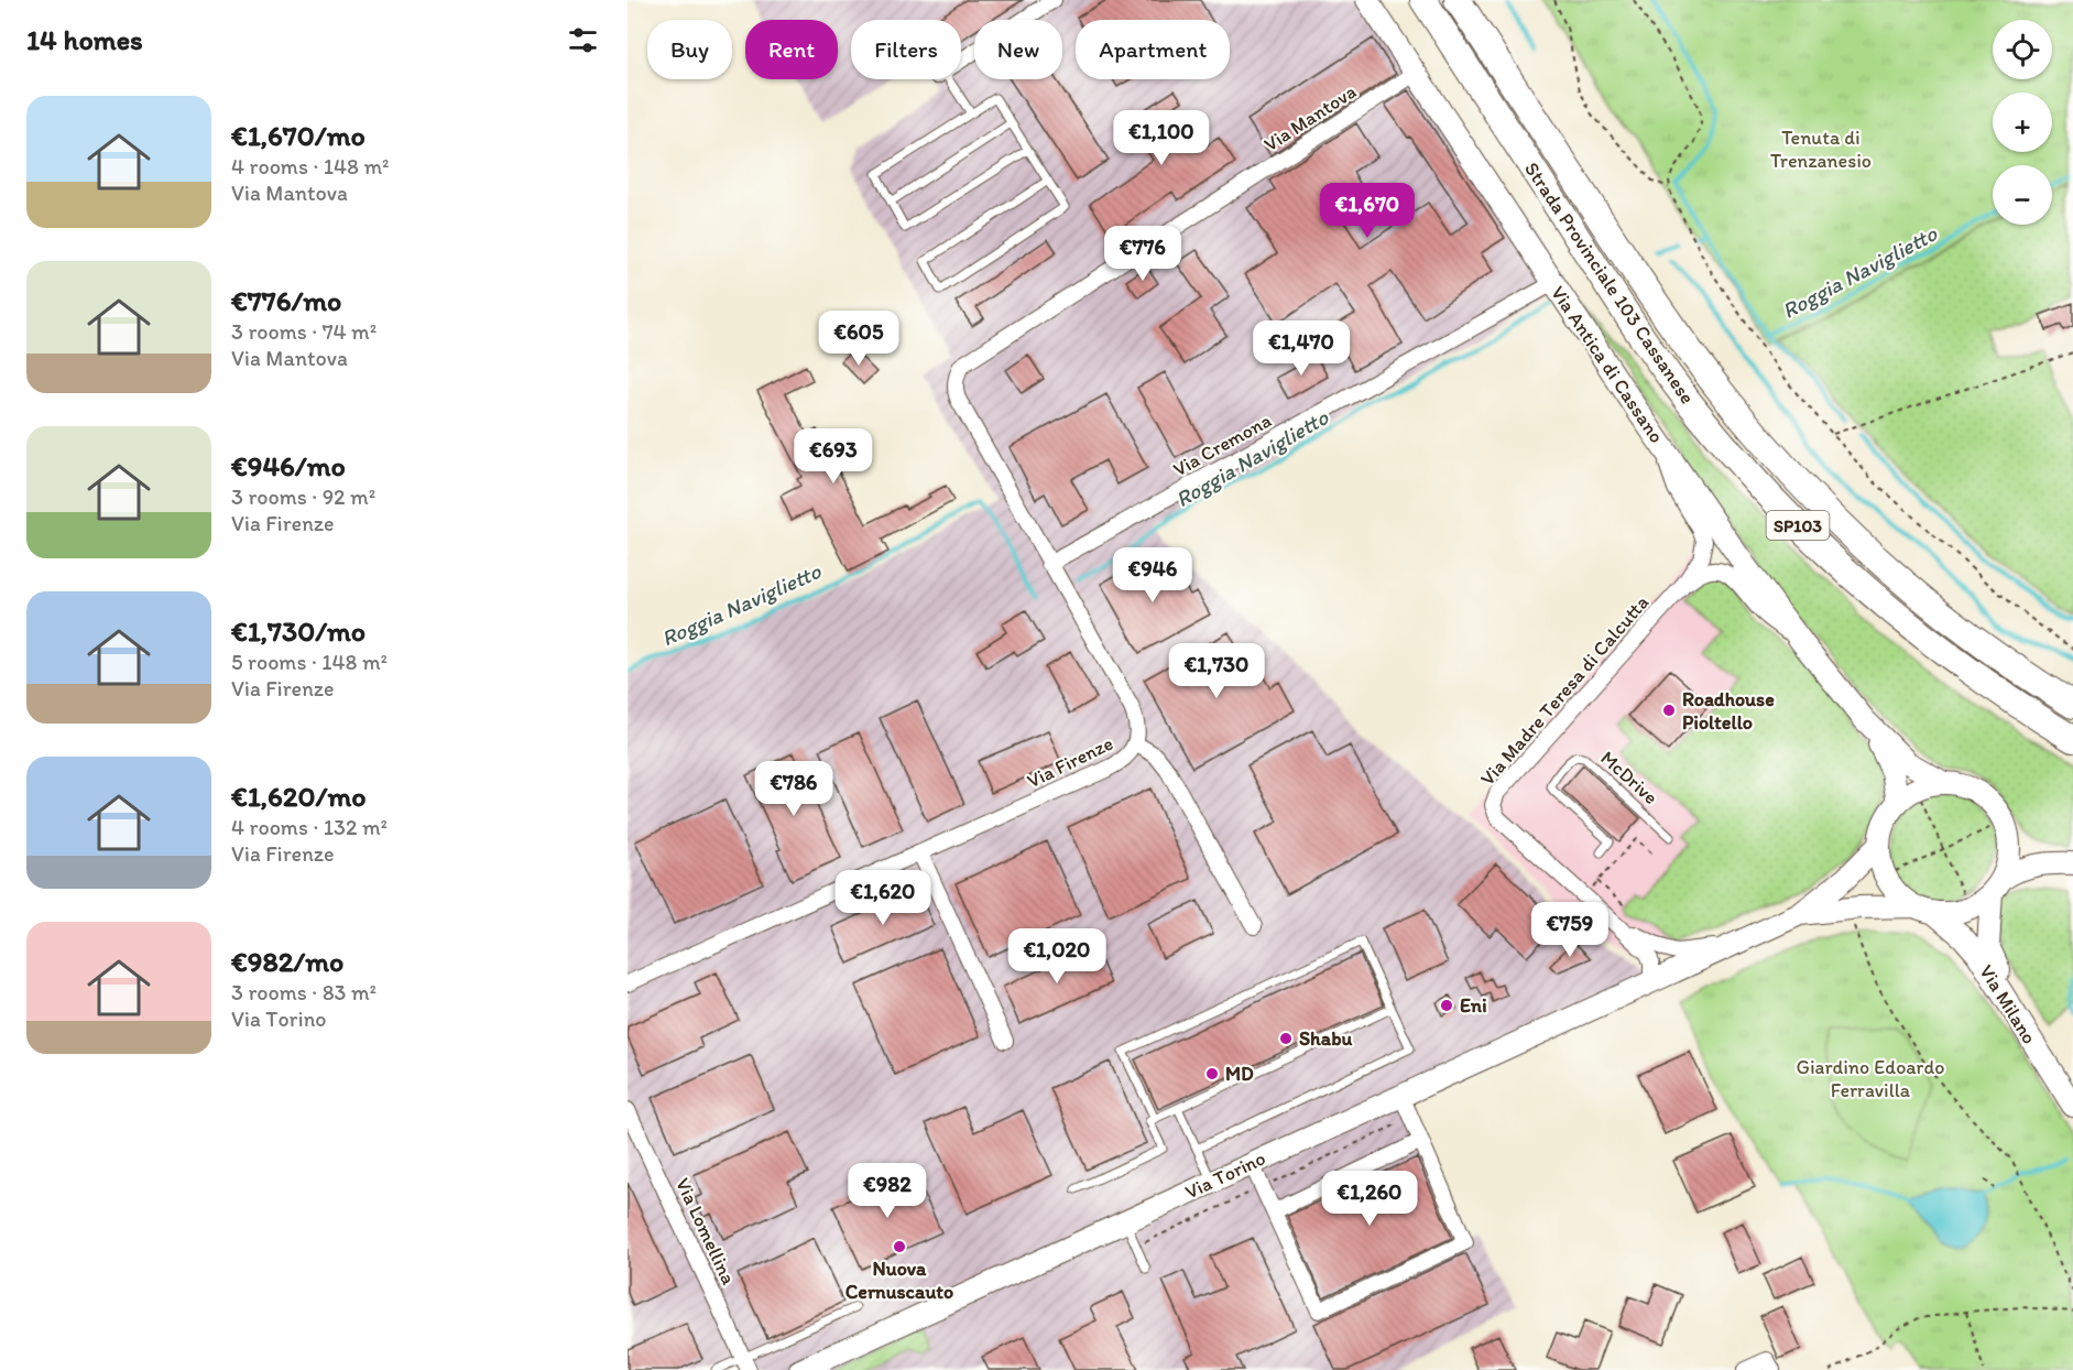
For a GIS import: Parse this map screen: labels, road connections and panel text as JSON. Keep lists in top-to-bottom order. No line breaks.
{"streets":{"highway":["Strada Provinciale 103 Cassanese","SP103"],"street":["Via Mantova","Via Antica di Cassano","Via Cremona","Via Madre Teresa di Calcutta","Via Firenze","Via Milano","Via Torino","Via Lomellina"],"lane":["McDrive"]},"crossings":[["Via Mantova","Via Antica di Cassano"],["Via Mantova","Via Firenze"],["Strada Provinciale 103 Cassanese","SP103"],["Via Antica di Cassano","Via Cremona"],["Via Antica di Cassano","Via Madre Teresa di Calcutta"],["Via Cremona","Via Firenze"],["Via Madre Teresa di Calcutta","Via Torino"]],"water":["Roggia Naviglietto"],"parks":["Tenuta di Trenzanesio","Giardino Edoardo Ferravilla"],"places":["Roadhouse Pioltello","Eni","Shabu","MD","Nuova Cernuscauto"],"page":{"heading":"14 homes","map_buttons":["+","−"],"chip":["Buy","Rent","Filters","New","Apartment"],"list":[{"name":"€1,670/mo","note":"4 rooms · 148 m² · Via Mantova"},{"name":"€776/mo","note":"3 rooms · 74 m² · Via Mantova"},{"name":"€946/mo","note":"3 rooms · 92 m² · Via Firenze"},{"name":"€1,730/mo","note":"5 rooms · 148 m² · Via Firenze"},{"name":"€1,620/mo","note":"4 rooms · 132 m² · Via Firenze"},{"name":"€982/mo","note":"3 rooms · 83 m² · Via Torino"}],"price":["€1,100","€1,670","€776","€605","€1,470","€693","€946","€1,730","€786","€1,620","€759","€1,020","€982","€1,260"]}}
